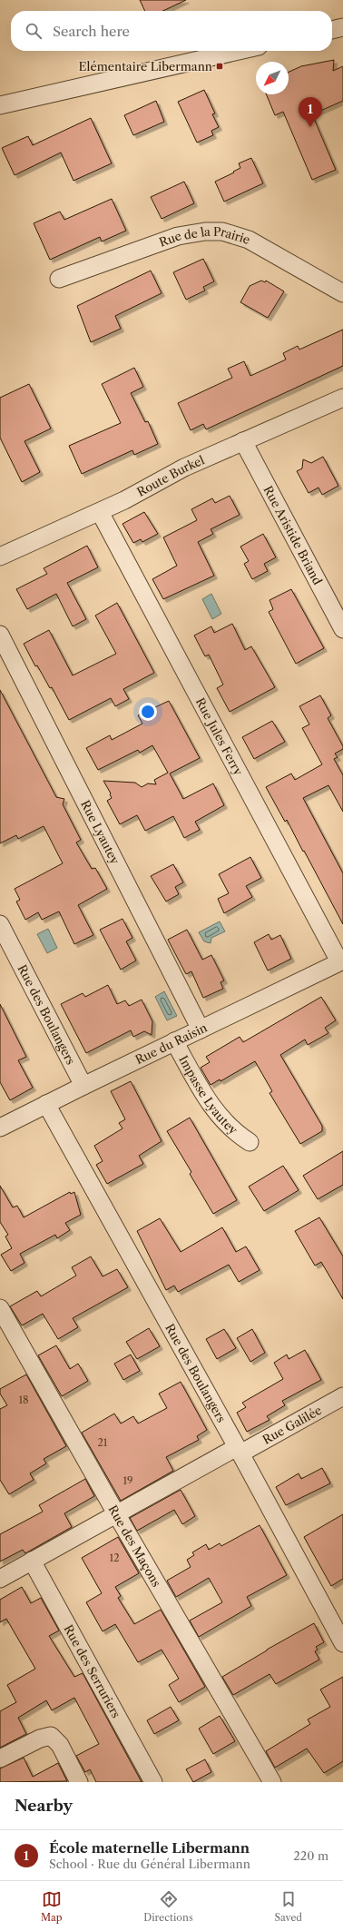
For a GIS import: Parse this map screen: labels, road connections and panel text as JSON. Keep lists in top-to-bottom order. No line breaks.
{"streets":{"street":["Rue de la Prairie","Route Burkel","Rue Aristide Briand","Rue Jules Ferry","Rue Lyautey","Rue des Boulangers","Rue du Raisin","Impasse Lyautey","Rue Galilée","Rue des Maçons","Rue des Serruriers"]},"crossings":[["Route Burkel","Rue Aristide Briand"],["Route Burkel","Rue Jules Ferry"],["Rue Jules Ferry","Rue du Raisin"],["Rue Lyautey","Rue du Raisin"],["Rue des Boulangers","Rue du Raisin"],["Rue des Boulangers","Rue Galilée"],["Rue du Raisin","Impasse Lyautey"],["Rue Galilée","Rue des Maçons"],["Rue Galilée","Rue des Serruriers"]],"places":{"transit":["Elémentaire Libermann"]},"house_numbers":["18","21","19","12"],"north":"bottom left","page":{"search":"Search here","pins":"1","heading":"Nearby","list":[{"mark":"1","name":"École maternelle Libermann","note":"School · Rue du Général Libermann","value":"220 m"}],"nav":["Map","Directions","Saved"]}}
